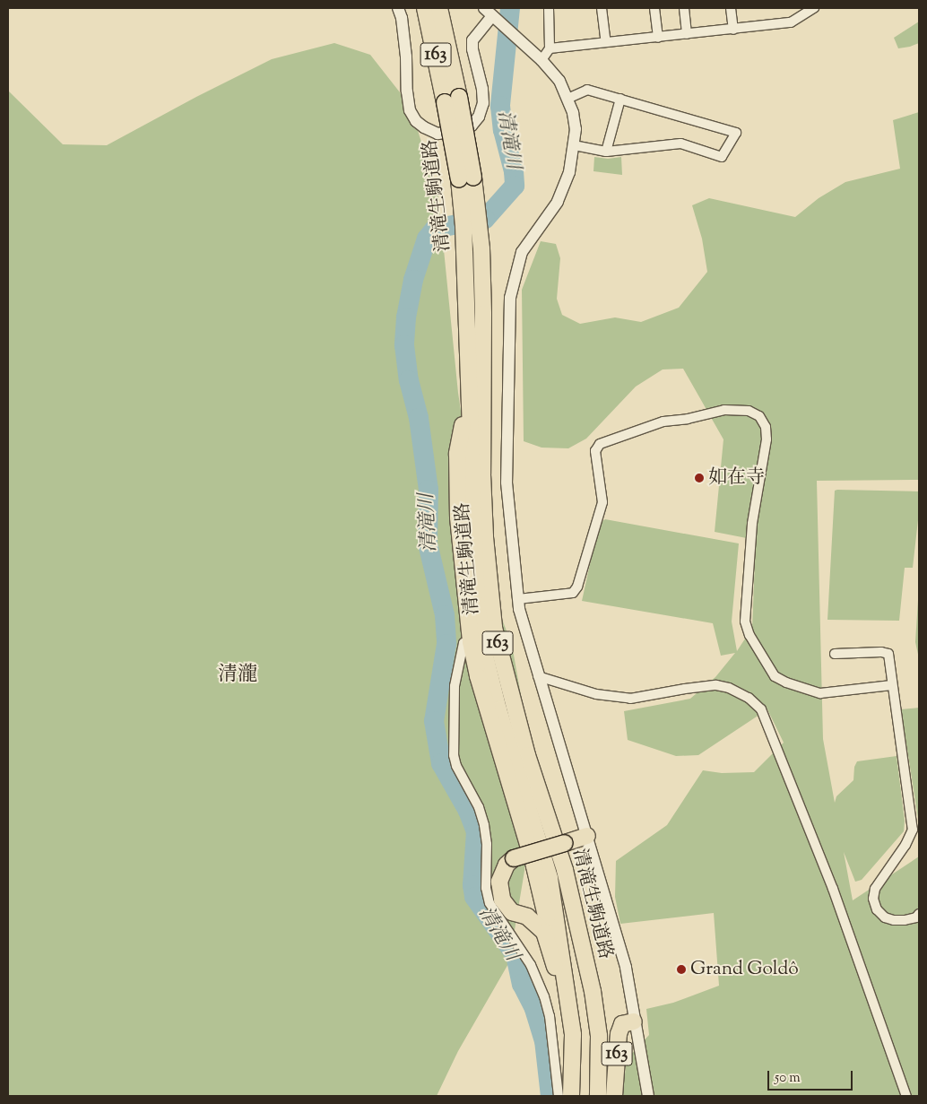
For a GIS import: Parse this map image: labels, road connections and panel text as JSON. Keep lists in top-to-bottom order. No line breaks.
{"streets":{"highway":["163","清滝生駒道路"]},"districts":["清瀧"],"water":["清滝川"],"places":["如在寺","Grand Goldô"],"scale_bar":"50 m"}
